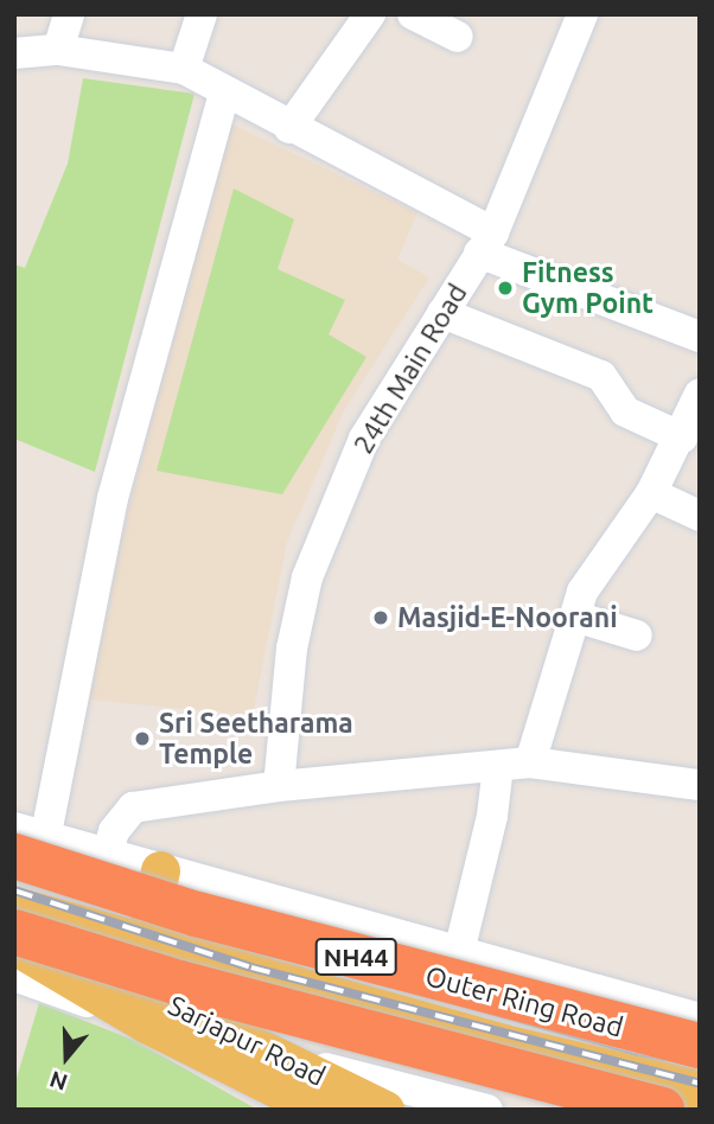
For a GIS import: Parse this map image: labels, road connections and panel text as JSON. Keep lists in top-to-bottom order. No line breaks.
{"streets":{"highway":["NH44","Outer Ring Road"],"main road":["Sarjapur Road"],"street":["24th Main Road"]},"crossings":[["Outer Ring Road","Sarjapur Road"]],"places":["Fitness Gym Point","Masjid-E-Noorani","Sri Seetharama Temple"],"north":"bottom"}
